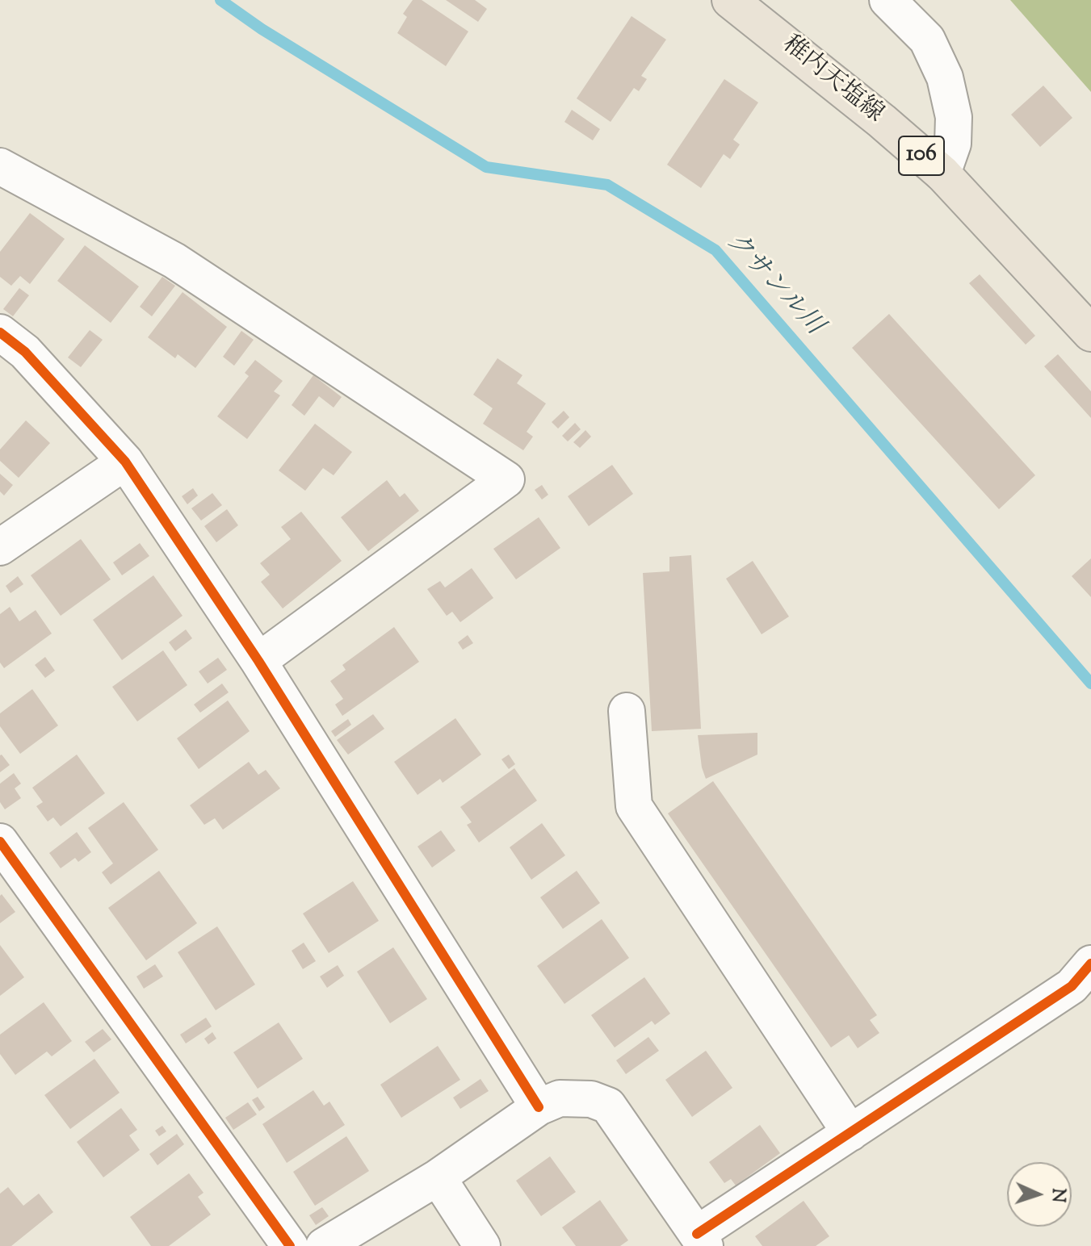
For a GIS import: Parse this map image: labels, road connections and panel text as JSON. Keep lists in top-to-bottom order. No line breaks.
{"streets":{"main road":["稚内天塩線","106"]},"water":["クサンル川"],"north":"right"}
